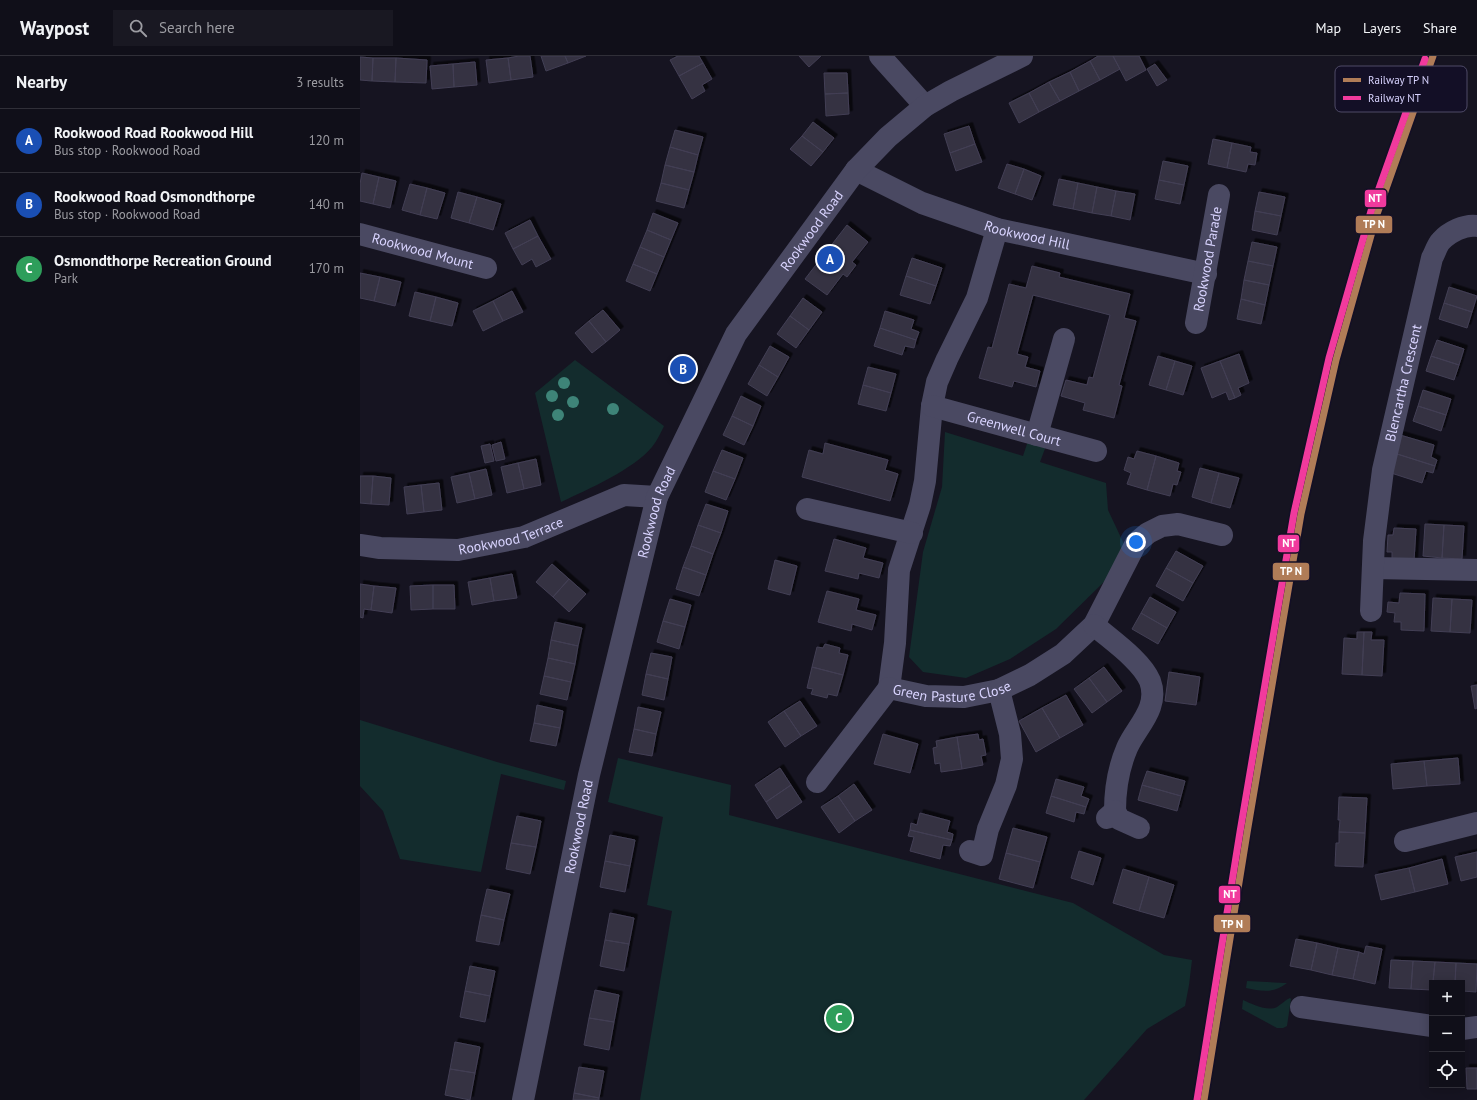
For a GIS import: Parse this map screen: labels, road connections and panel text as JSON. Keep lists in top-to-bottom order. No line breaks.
{"streets":{"street":["Rookwood Road","Rookwood Hill","Rookwood Mount","Rookwood Parade","Blencartha Crescent","Greenwell Court","Rookwood Terrace","Green Pasture Close"]},"crossings":[["Rookwood Road","Rookwood Hill"],["Rookwood Road","Rookwood Terrace"],["Rookwood Hill","Rookwood Parade"],["Rookwood Hill","Green Pasture Close"],["Greenwell Court","Green Pasture Close"]],"lines":["rail line NT"],"legend":["Railway TP N","Railway NT"],"page":{"header":"Waypost","search":"Search here","nav":["Map","Layers","Share"],"heading":["Nearby","3 results"],"list":[{"mark":"A","name":"Rookwood Road Rookwood Hill","note":"Bus stop · Rookwood Road","value":"120 m"},{"mark":"B","name":"Rookwood Road Osmondthorpe","note":"Bus stop · Rookwood Road","value":"140 m"},{"mark":"C","name":"Osmondthorpe Recreation Ground","note":"Park","value":"170 m"}],"pins":["A","B","C"],"map_buttons":["+","−"]}}
